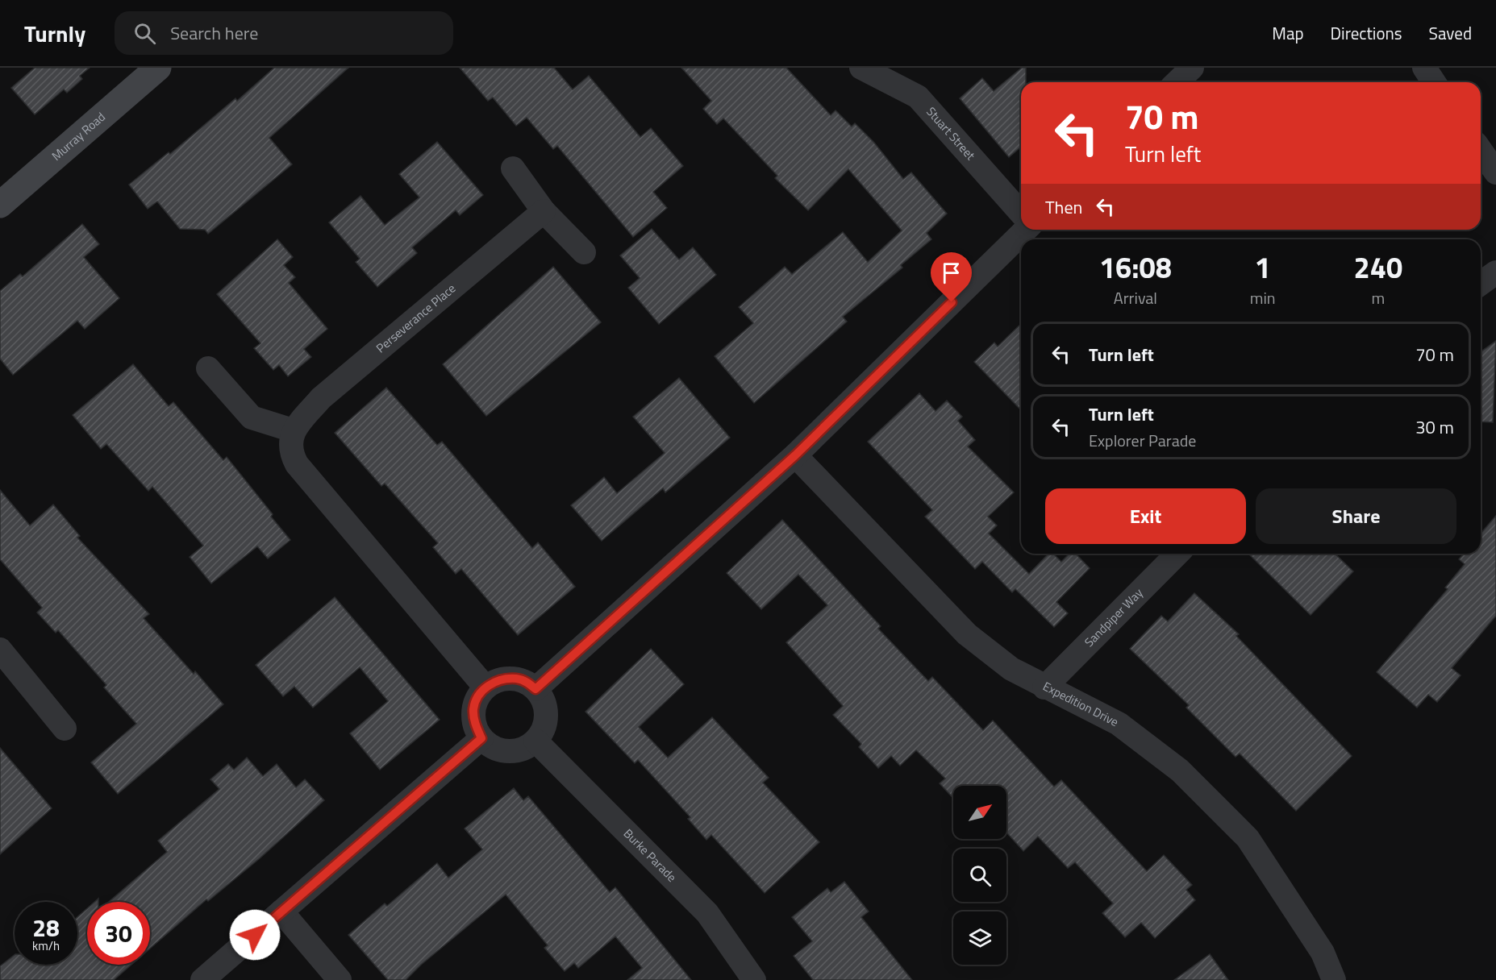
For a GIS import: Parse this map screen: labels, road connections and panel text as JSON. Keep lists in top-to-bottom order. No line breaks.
{"streets":{"street":["Stuart Street","Murray Road","Perseverance Place","Sandpiper Way","Expedition Drive","Burke Parade"]},"crossings":[["Sandpiper Way","Expedition Drive"]],"north":"top right","page":{"header":"Turnly","search":"Search here","nav":["Map","Directions","Saved"],"turn":["70 m","Turn left"],"then":"Then","eta":["16:08","Arrival","1","min","240","m"],"list":[{"name":"Turn left","value":"70 m"},{"name":"Turn left","note":"Explorer Parade","value":"30 m"}],"buttons":["Exit","Share"],"speed":"28 km/h","limit":"30"}}
